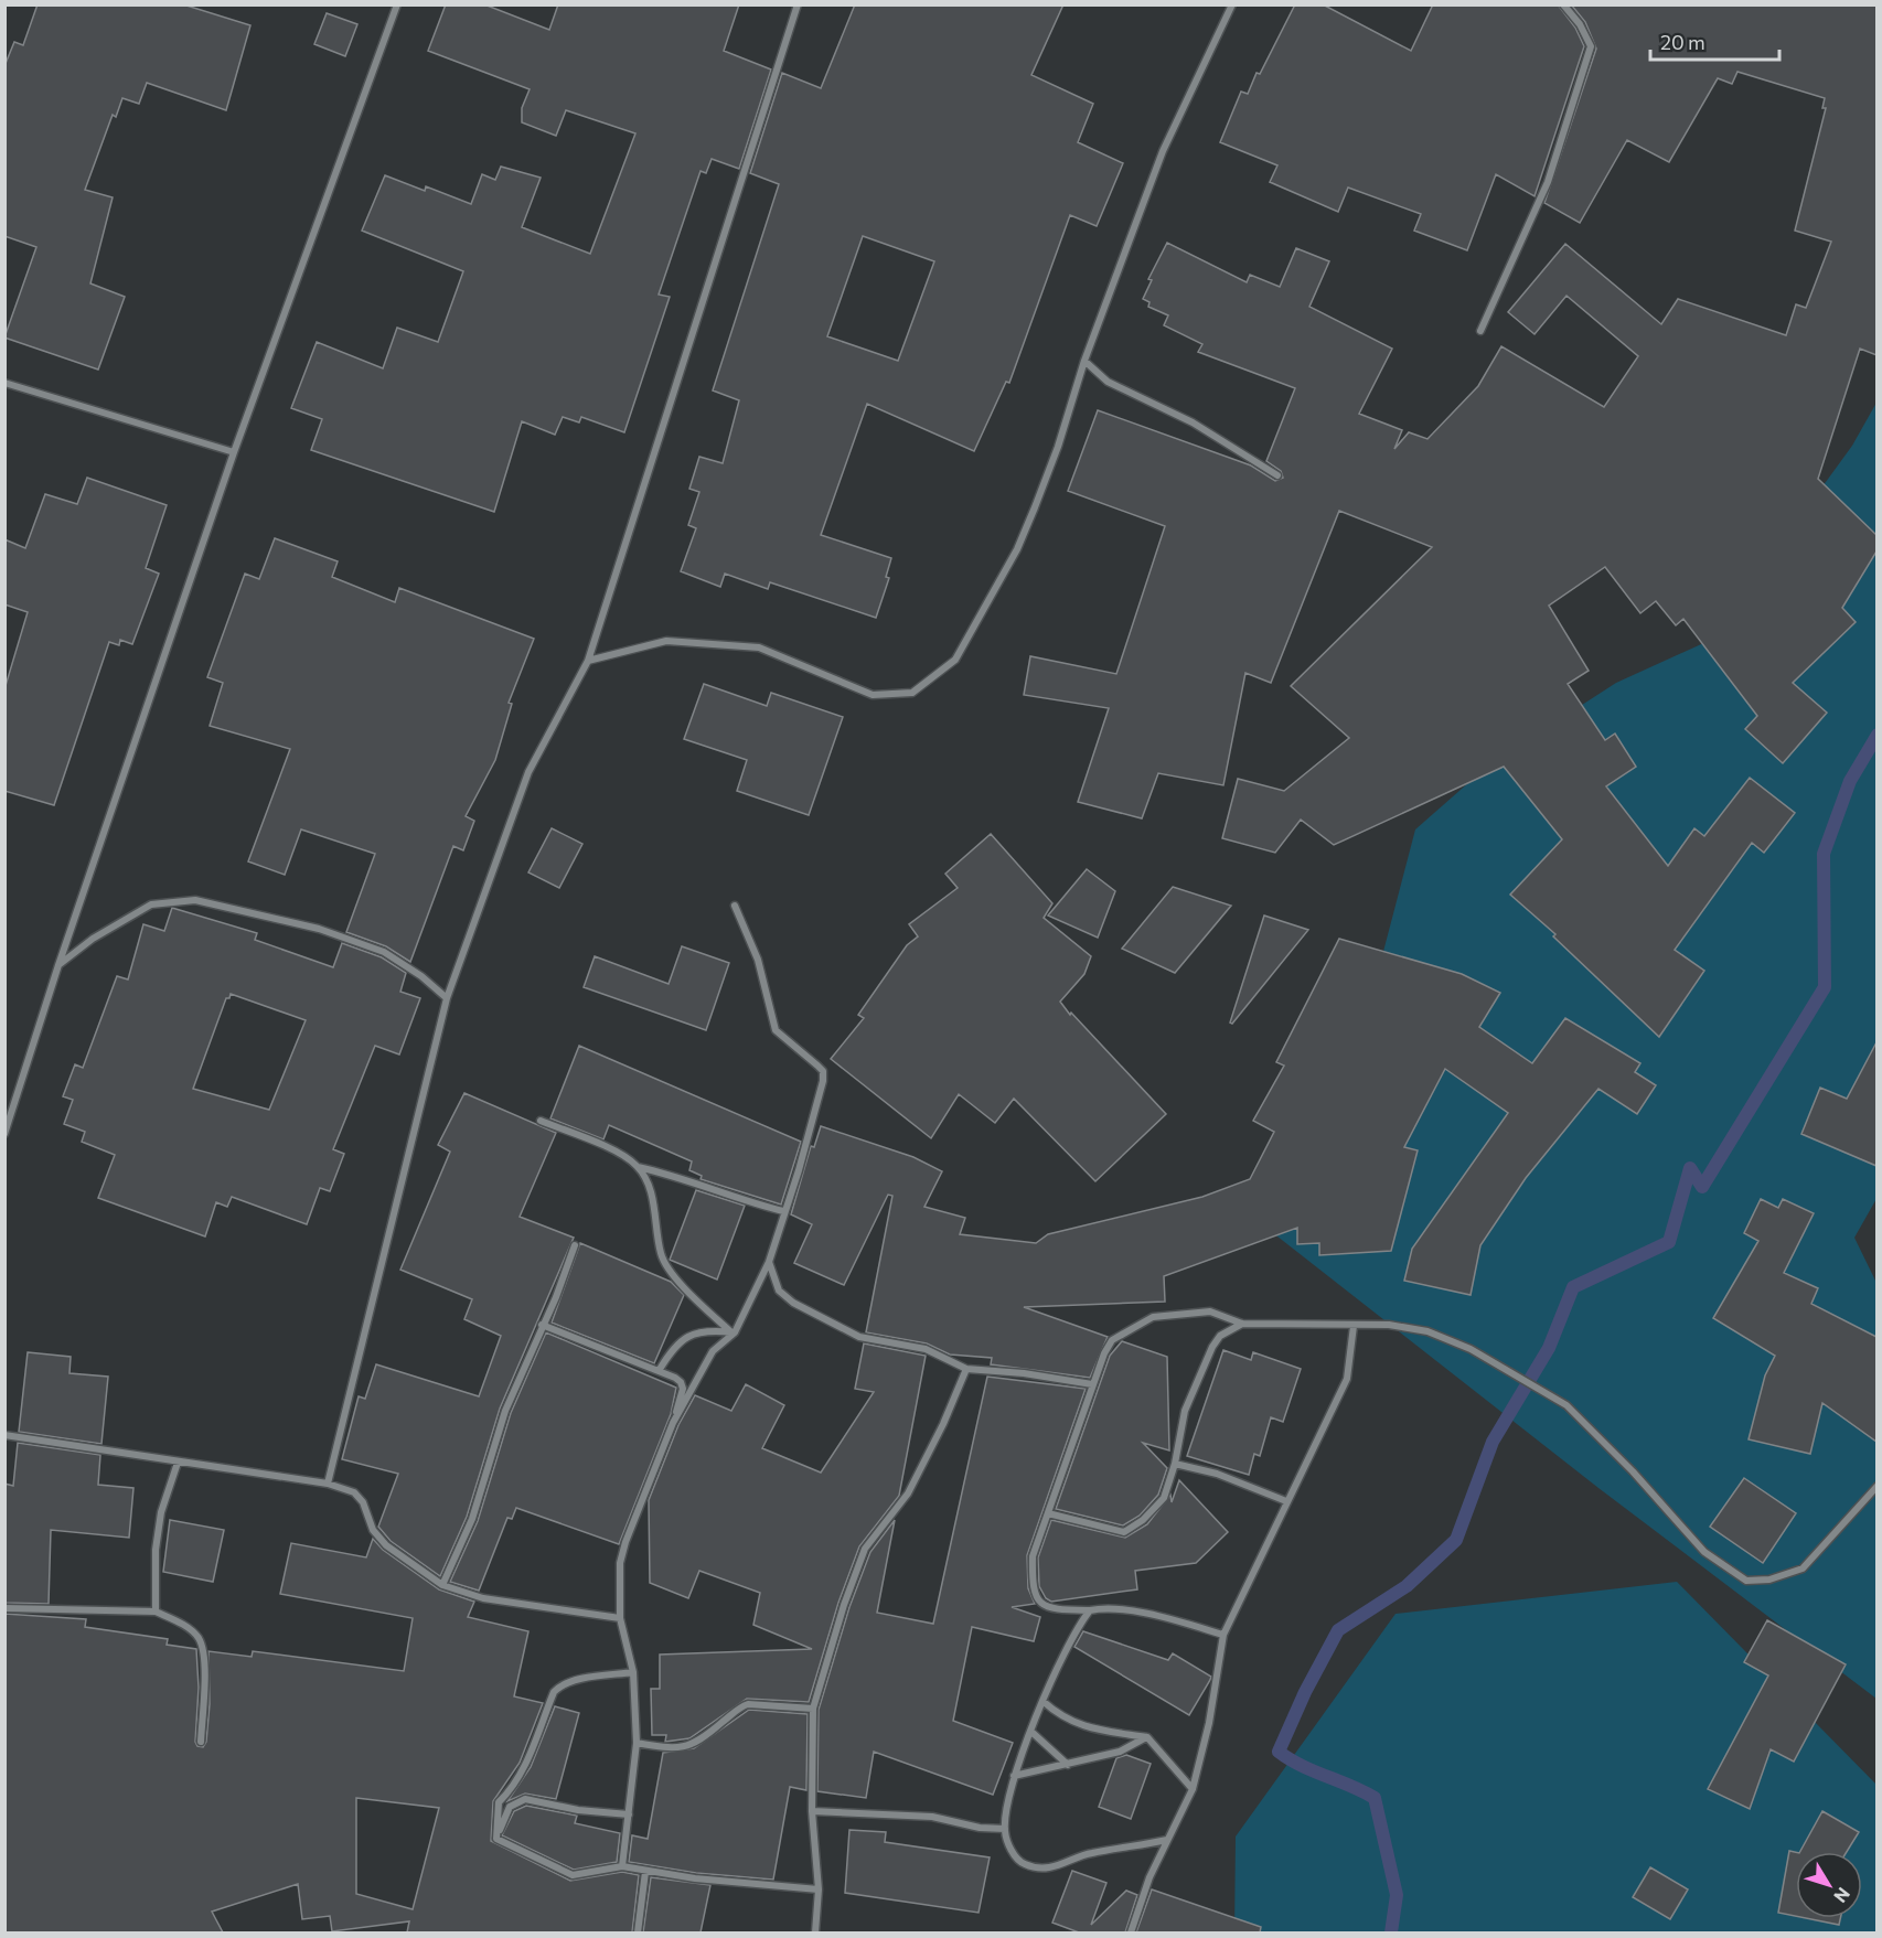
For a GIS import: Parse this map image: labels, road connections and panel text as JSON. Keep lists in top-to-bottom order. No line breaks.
{"scale_bar":"20 m","north":"bottom right"}
